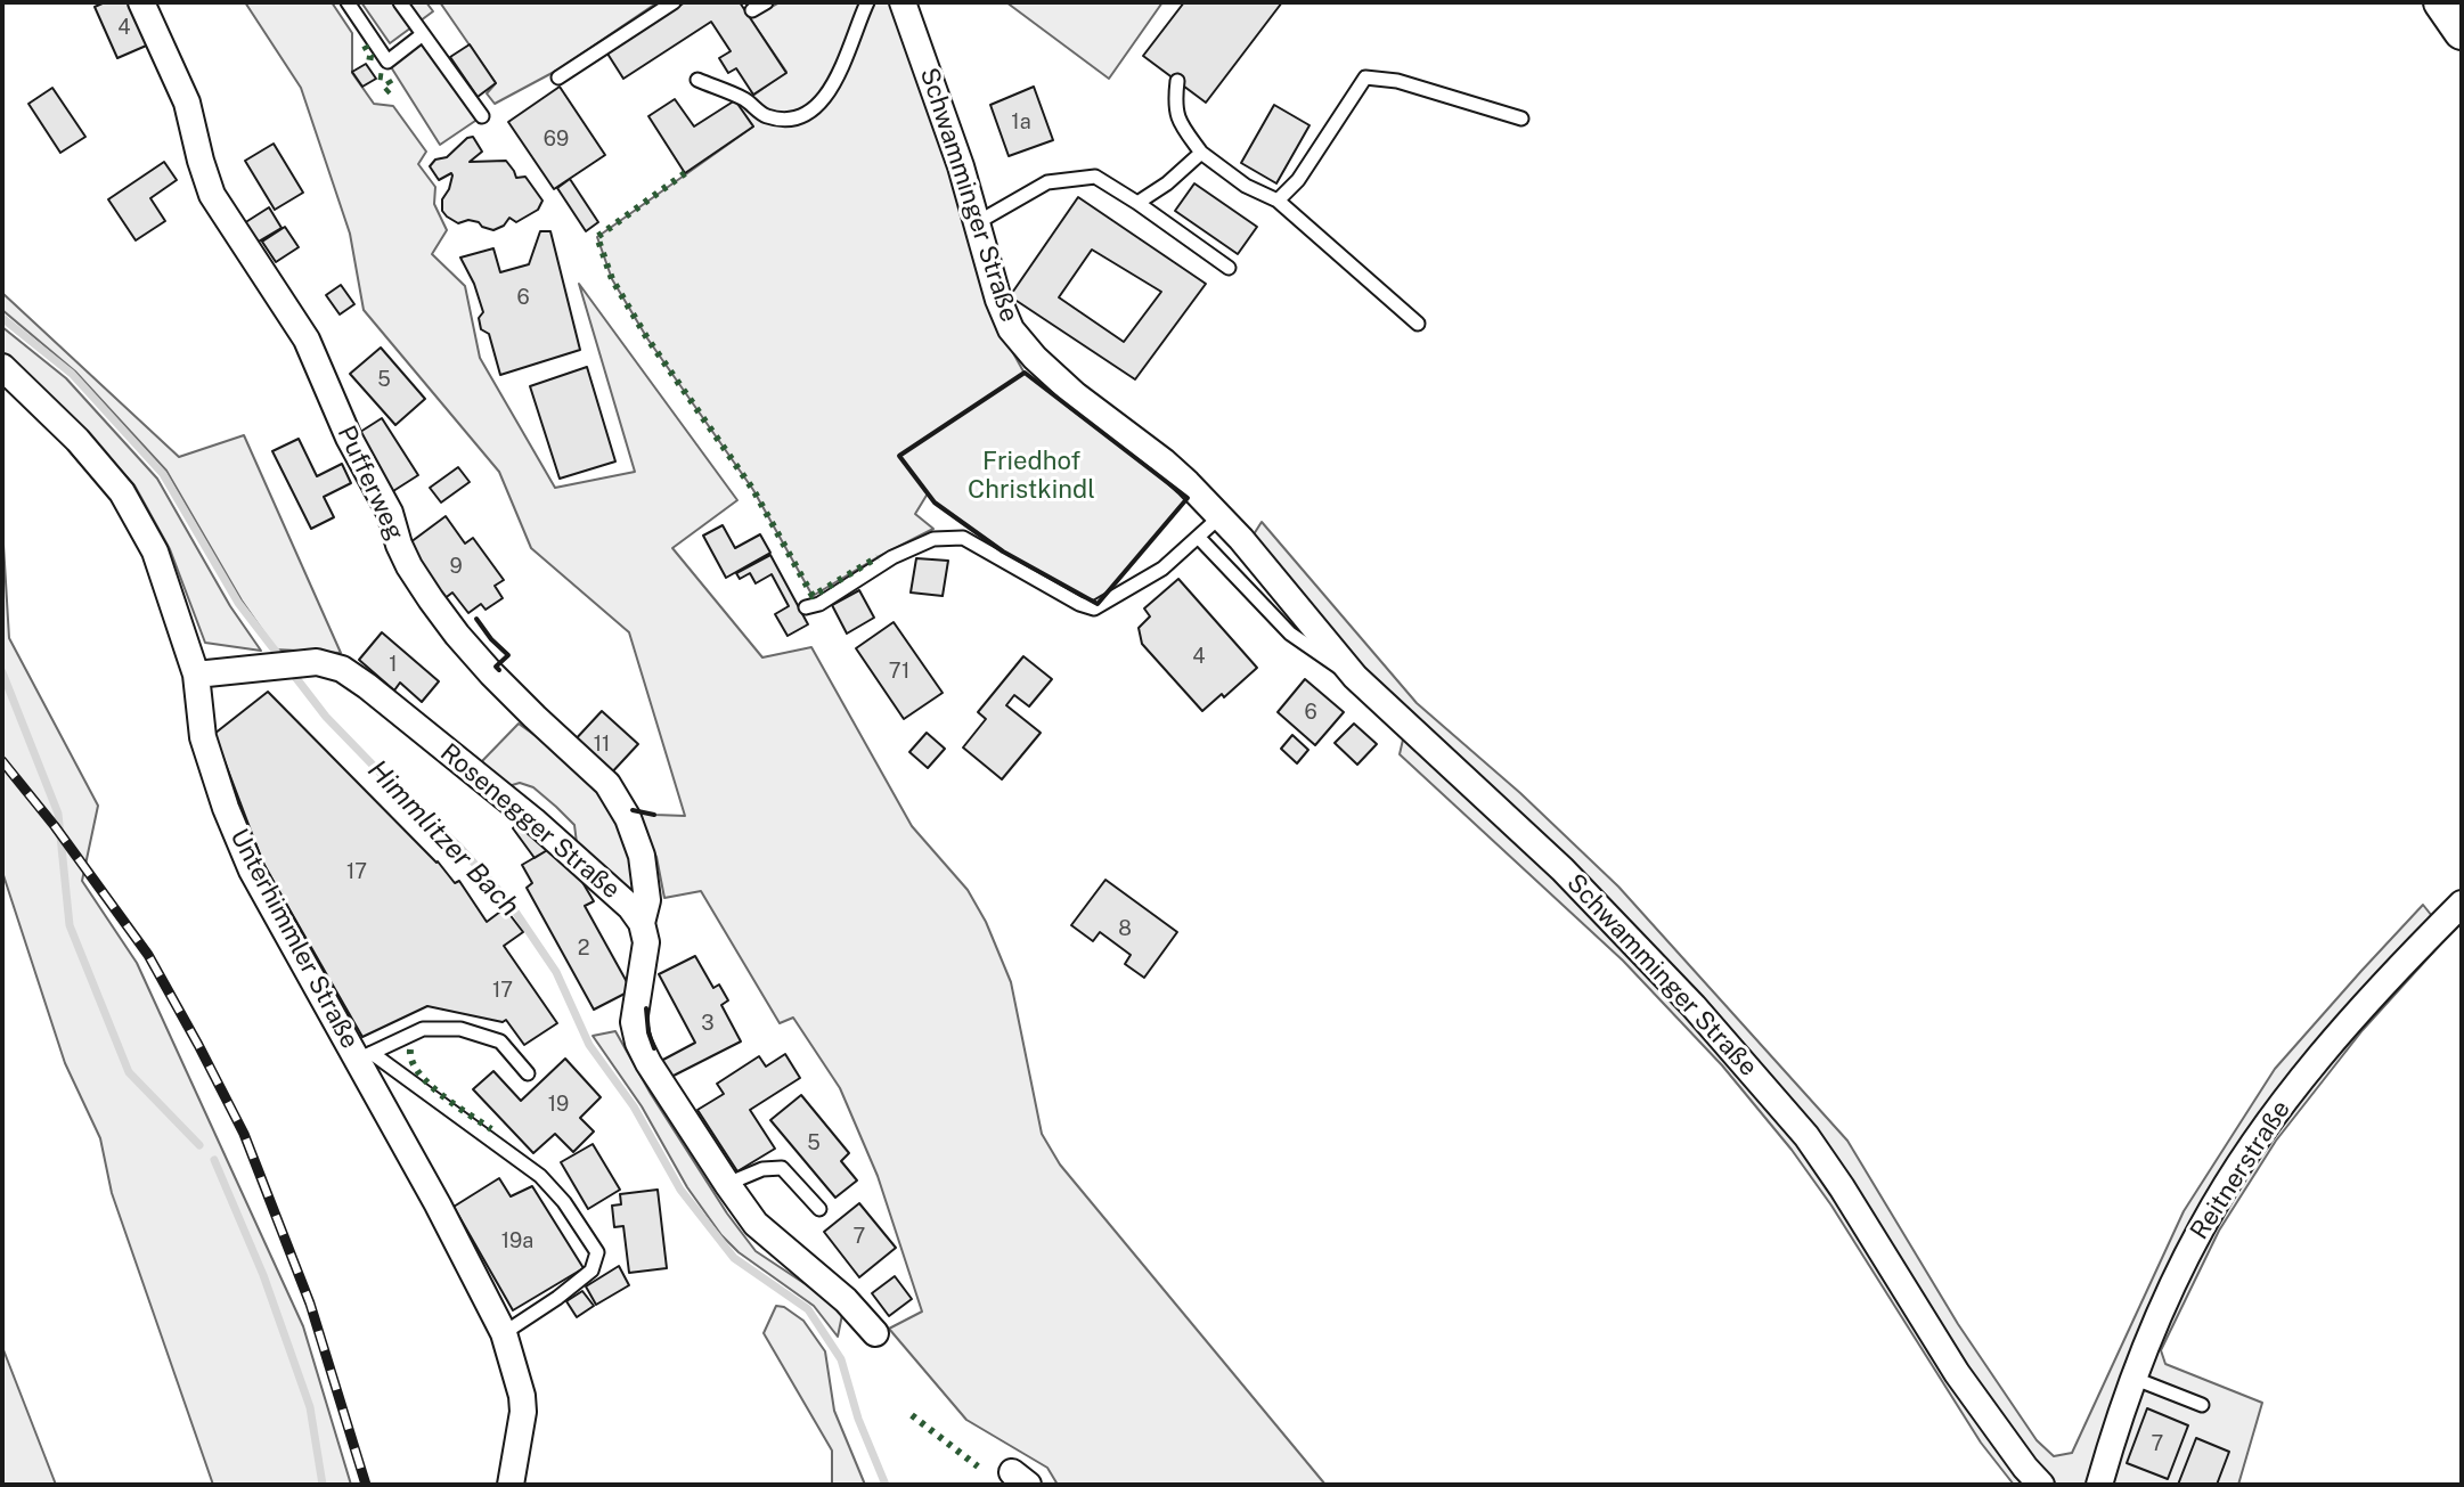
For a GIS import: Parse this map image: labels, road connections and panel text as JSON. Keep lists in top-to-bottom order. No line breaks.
{"streets":{"street":["Schwamminger Straße","Pufferweg","Rosenegger Straße","Unterhimmler Straße","Reitnerstraße"]},"crossings":[["Pufferweg","Rosenegger Straße"],["Rosenegger Straße","Unterhimmler Straße"]],"water":["Himmlitzer Bach"],"parks":["Friedhof Christkindl"],"house_numbers":["4","1a","69","6","5","9","4","1","71","6","11","17","8","2","17","3","19","5","7","19a","7"]}
